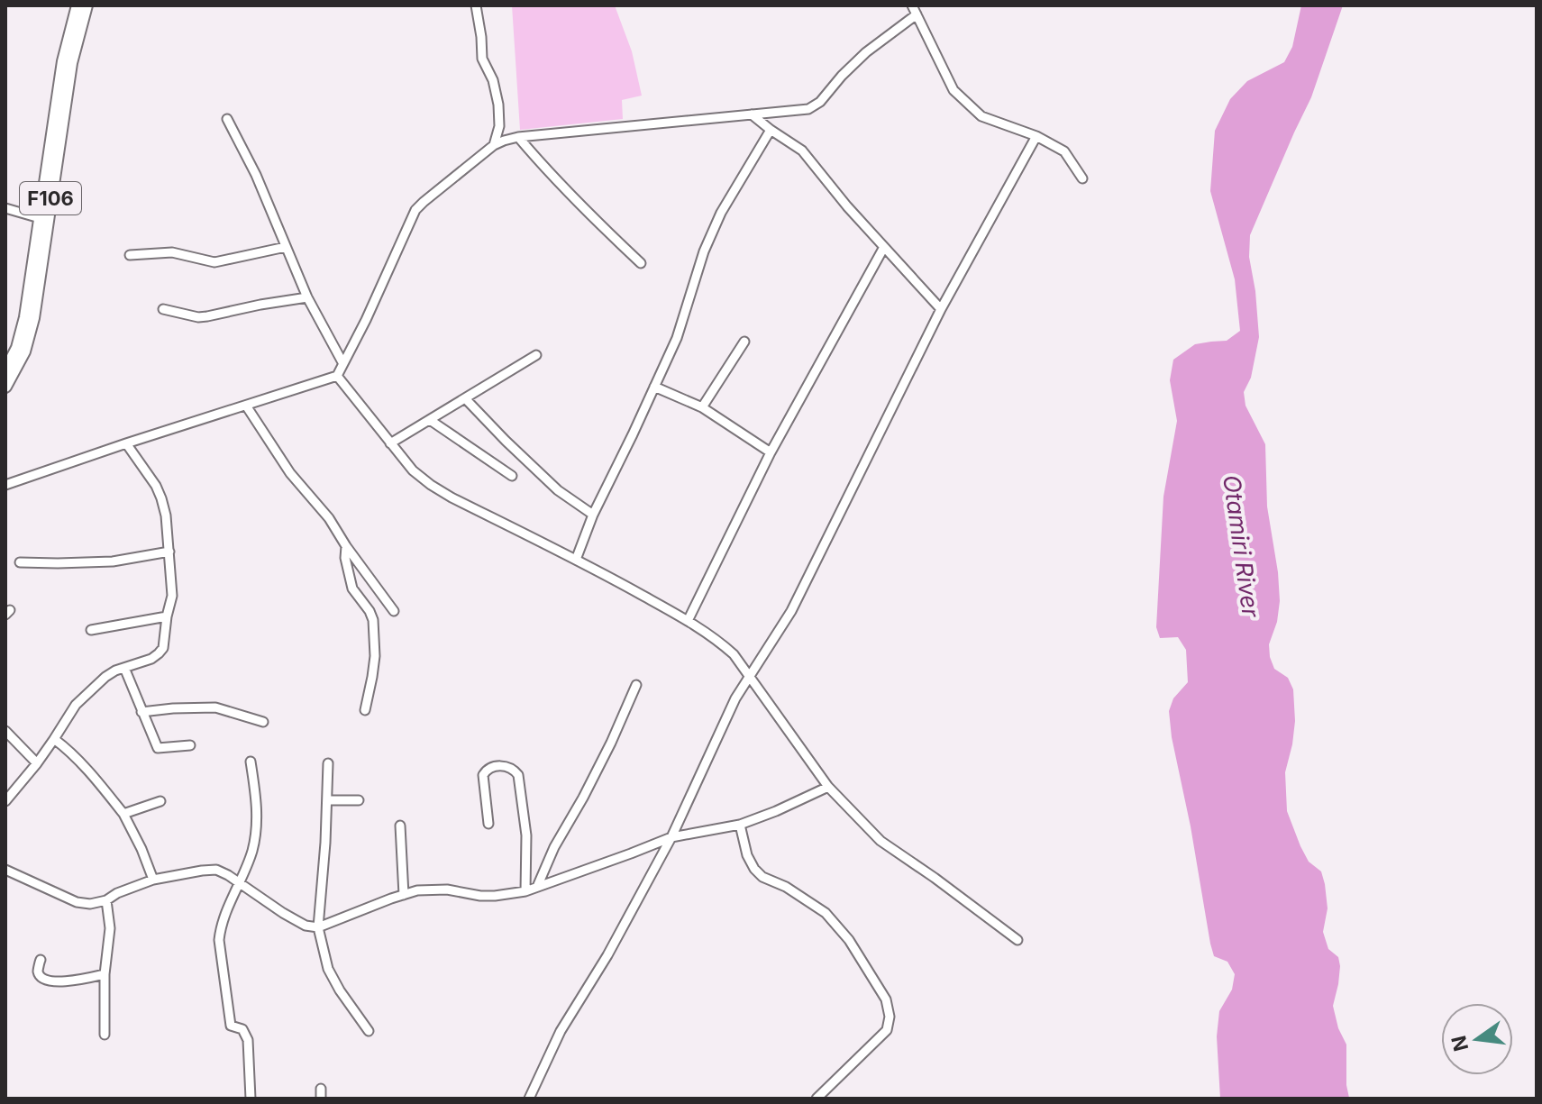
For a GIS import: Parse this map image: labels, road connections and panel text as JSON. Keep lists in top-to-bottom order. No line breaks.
{"streets":{"main road":["F106"]},"water":["Otamiri River"],"north":"left"}
